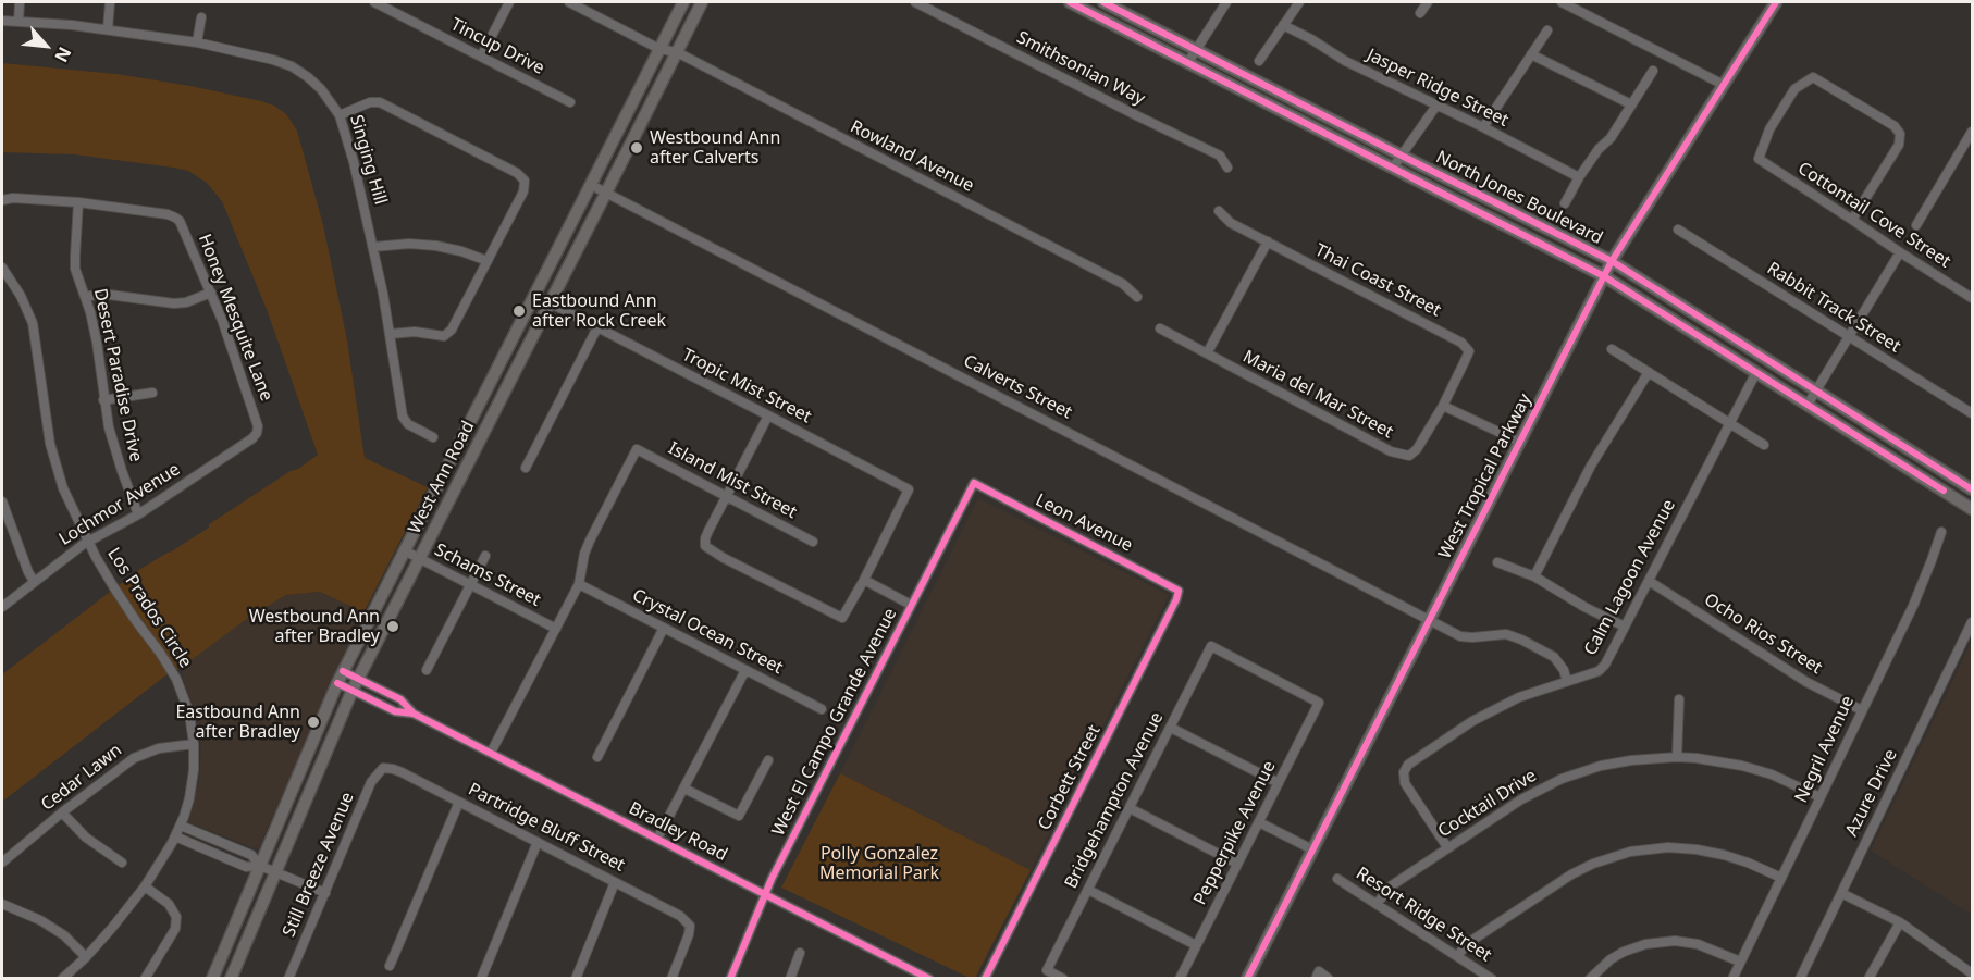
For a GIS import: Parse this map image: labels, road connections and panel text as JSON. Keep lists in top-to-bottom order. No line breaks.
{"streets":{"main road":["North Jones Boulevard","West Tropical Parkway","West Ann Road"],"street":["Tincup Drive","Smithsonian Way","Jasper Ridge Street","Rowland Avenue","Singing Hill","Cottontail Cove Street","Thai Coast Street","Rabbit Track Street","Honey Mesquite Lane","Desert Paradise Drive","Tropic Mist Street","Calverts Street","Maria del Mar Street","Island Mist Street","Lochmor Avenue","Leon Avenue","Schams Street","Calm Lagoon Avenue","Los Prados Circle","Crystal Ocean Street","Ocho Rios Street","West El Campo Grande Avenue","Negril Avenue","Cedar Lawn","Corbett Street","Azure Drive","Bridgehampton Avenue","Cocktail Drive","Partridge Bluff Street","Bradley Road","Pepperpike Avenue","Still Breeze Avenue","Resort Ridge Street"]},"crossings":[["Rowland Avenue","West Ann Road"],["North Jones Boulevard","West Tropical Parkway"],["North Jones Boulevard","Calm Lagoon Avenue"],["Thai Coast Street","Maria del Mar Street"],["Honey Mesquite Lane","Desert Paradise Drive"],["Honey Mesquite Lane","Lochmor Avenue"],["Desert Paradise Drive","Lochmor Avenue"],["Tropic Mist Street","West Ann Road"],["Calverts Street","West Tropical Parkway"],["Calverts Street","West Ann Road"],["Calverts Street","Calm Lagoon Avenue"],["West Ann Road","Schams Street"],["West Ann Road","Bradley Road"],["Island Mist Street","Crystal Ocean Street"],["Lochmor Avenue","Los Prados Circle"],["Leon Avenue","West El Campo Grande Avenue"],["Leon Avenue","Corbett Street"],["Calm Lagoon Avenue","Ocho Rios Street"],["Calm Lagoon Avenue","Cocktail Drive"],["Los Prados Circle","Cedar Lawn"],["Ocho Rios Street","Negril Avenue"],["West El Campo Grande Avenue","Bradley Road"],["Negril Avenue","Cocktail Drive"],["Bridgehampton Avenue","Pepperpike Avenue"],["Cocktail Drive","Resort Ridge Street"],["Partridge Bluff Street","Still Breeze Avenue"]],"parks":["Polly Gonzalez Memorial Park"],"places":["Westbound Ann after Calverts","Eastbound Ann after Rock Creek","Westbound Ann after Bradley","Eastbound Ann after Bradley"],"north":"bottom right"}
